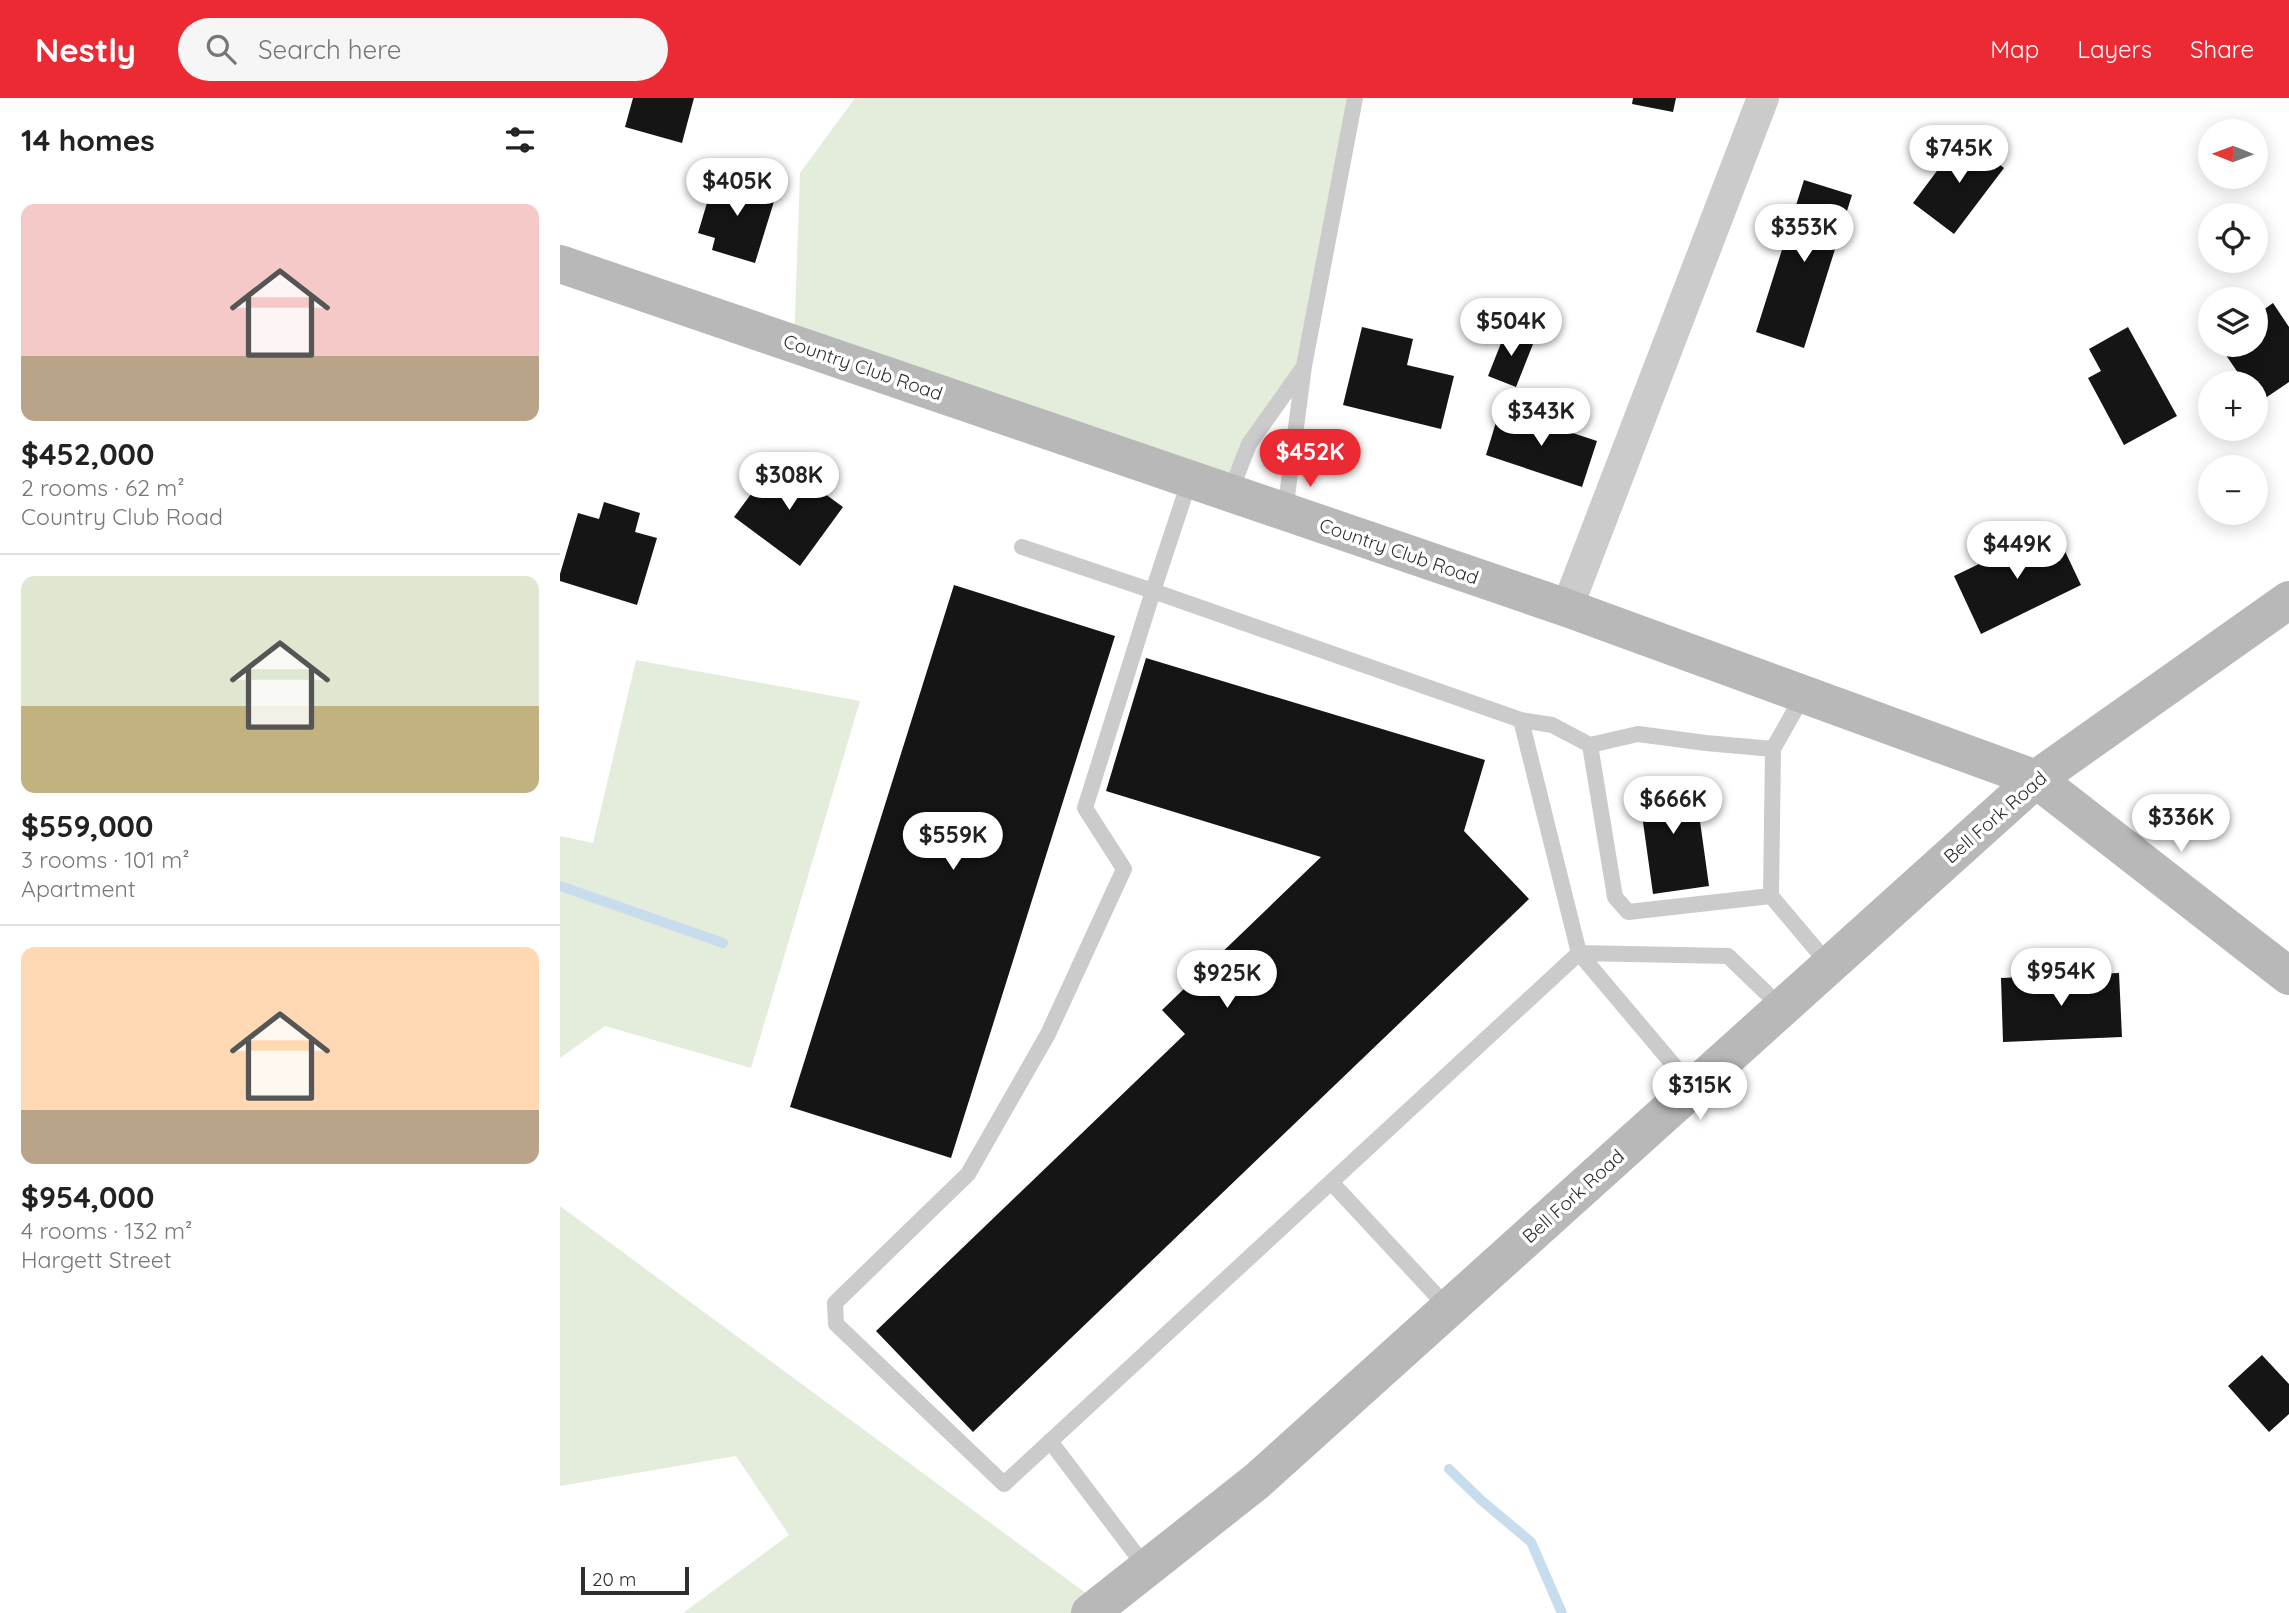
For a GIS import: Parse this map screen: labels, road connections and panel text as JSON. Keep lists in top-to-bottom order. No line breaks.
{"streets":{"main road":["Country Club Road","Bell Fork Road"]},"crossings":[["Country Club Road","Bell Fork Road"]],"scale_bar":"20 m","north":"left","page":{"header":"Nestly","search":"Search here","nav":["Map","Layers","Share"],"heading":"14 homes","map_buttons":["+","−"],"price":["$745K","$405K","$353K","$504K","$343K","$452K","$308K","$449K","$666K","$336K","$559K","$954K","$925K","$315K"],"list":[{"name":"$452,000","note":"2 rooms · 62 m² · Country Club Road"},{"name":"$559,000","note":"3 rooms · 101 m² · Apartment"},{"name":"$954,000","note":"4 rooms · 132 m² · Hargett Street"}],"scale":"20 m"}}
